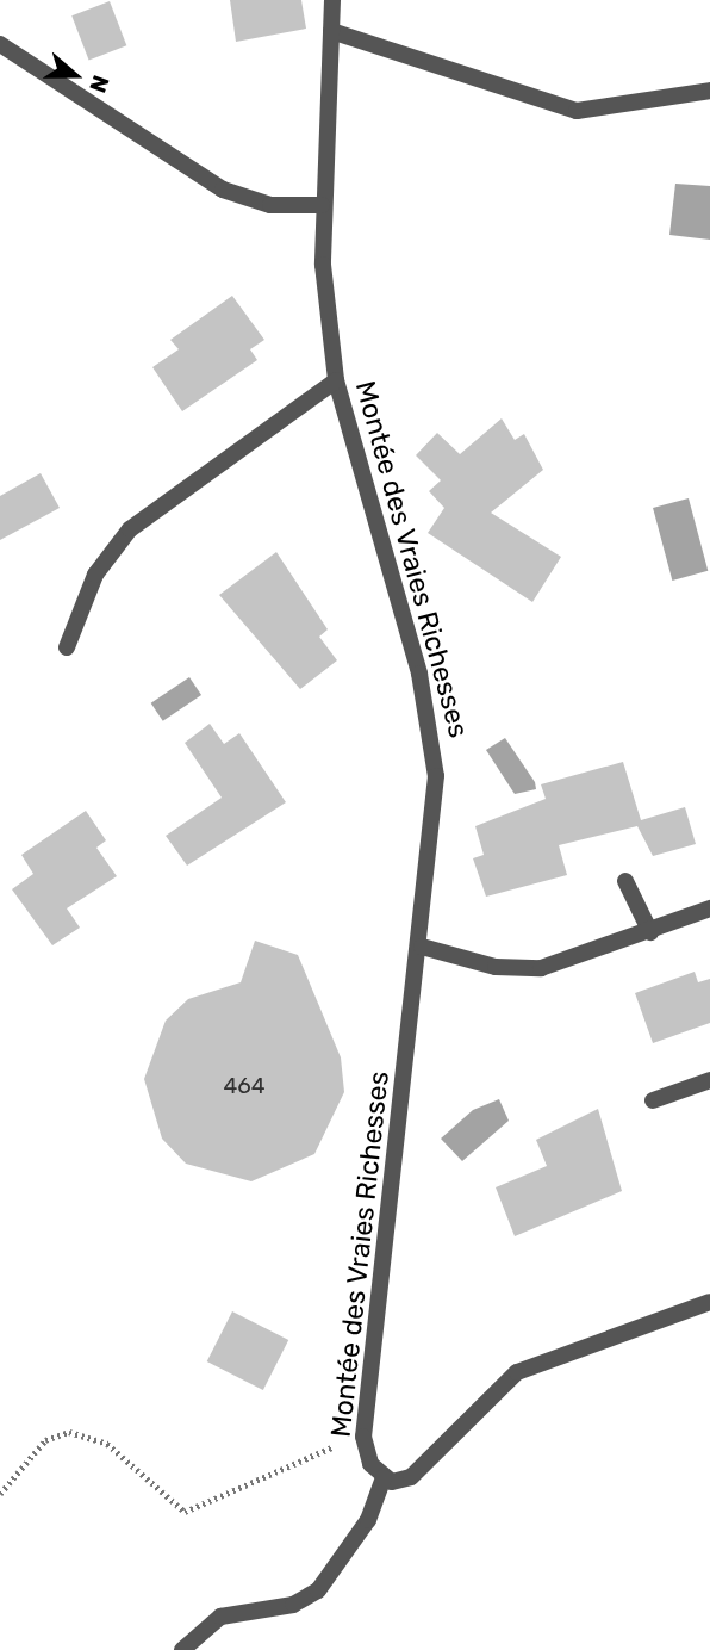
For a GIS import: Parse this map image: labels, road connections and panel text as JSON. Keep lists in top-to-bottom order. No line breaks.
{"streets":{"street":["Montée des Vraies Richesses"]},"house_numbers":["464"],"north":"right"}
